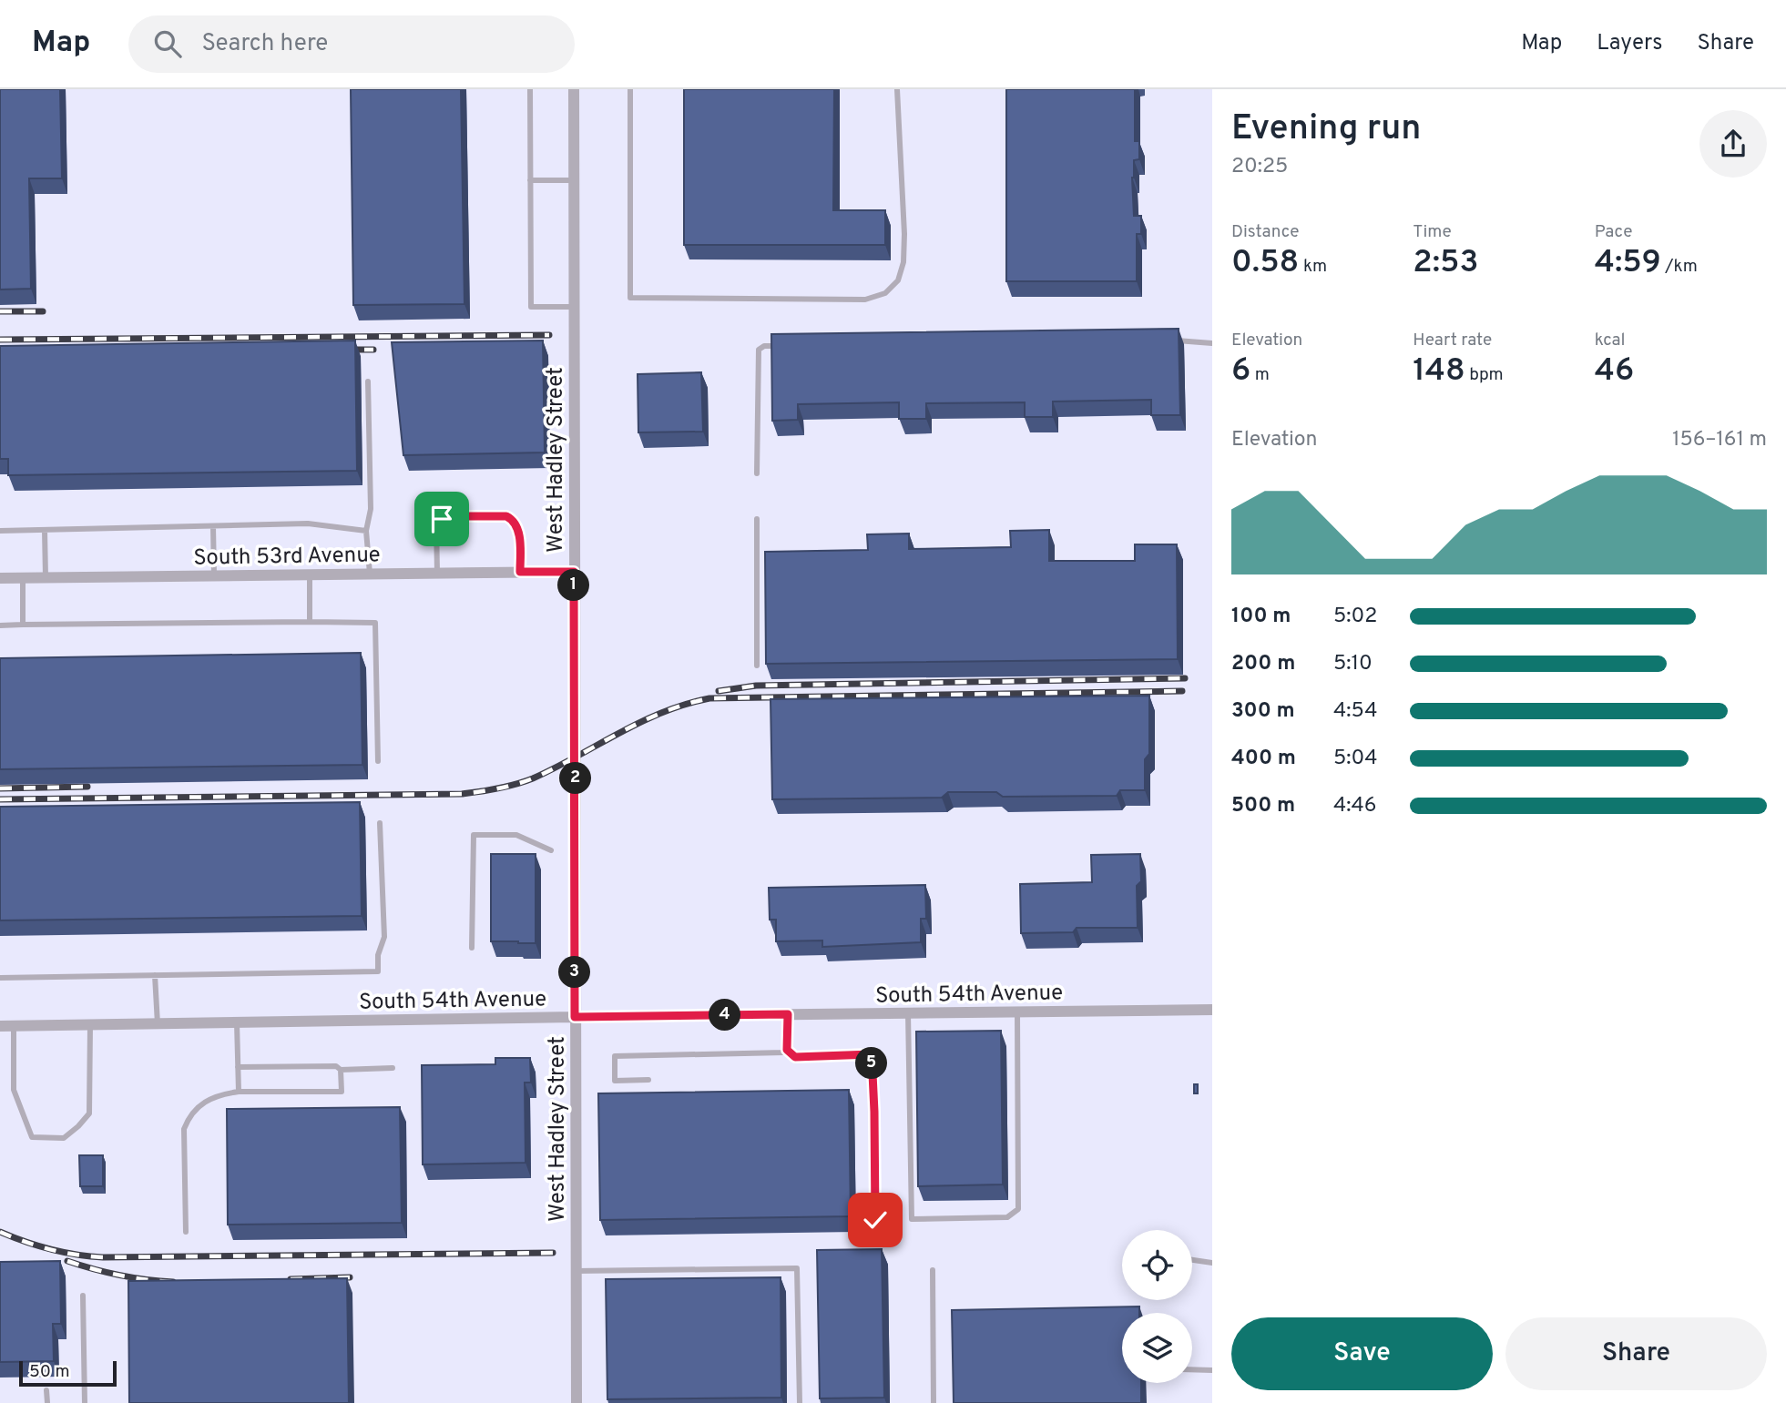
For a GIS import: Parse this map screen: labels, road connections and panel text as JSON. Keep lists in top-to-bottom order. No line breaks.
{"streets":{"street":["West Hadley Street","South 53rd Avenue","South 54th Avenue"]},"crossings":[["West Hadley Street","South 53rd Avenue"],["West Hadley Street","South 54th Avenue"]],"scale_bar":"50 m","page":{"header":"Map","search":"Search here","nav":["Map","Layers","Share"],"heading":["Evening run","20:25"],"stats":[["Distance","0.58 km"],["Time","2:53"],["Pace","4:59 /km"],["Elevation","6 m"],["Heart rate","148 bpm"],["kcal","46"]],"chart":["Elevation","156–161 m"],"pins":["1","2","3","4","5"],"list":[{"name":"100 m","note":"5:02"},{"name":"200 m","note":"5:10"},{"name":"300 m","note":"4:54"},{"name":"400 m","note":"5:04"},{"name":"500 m","note":"4:46"}],"buttons":["Save","Share"],"scale":"50 m"}}
